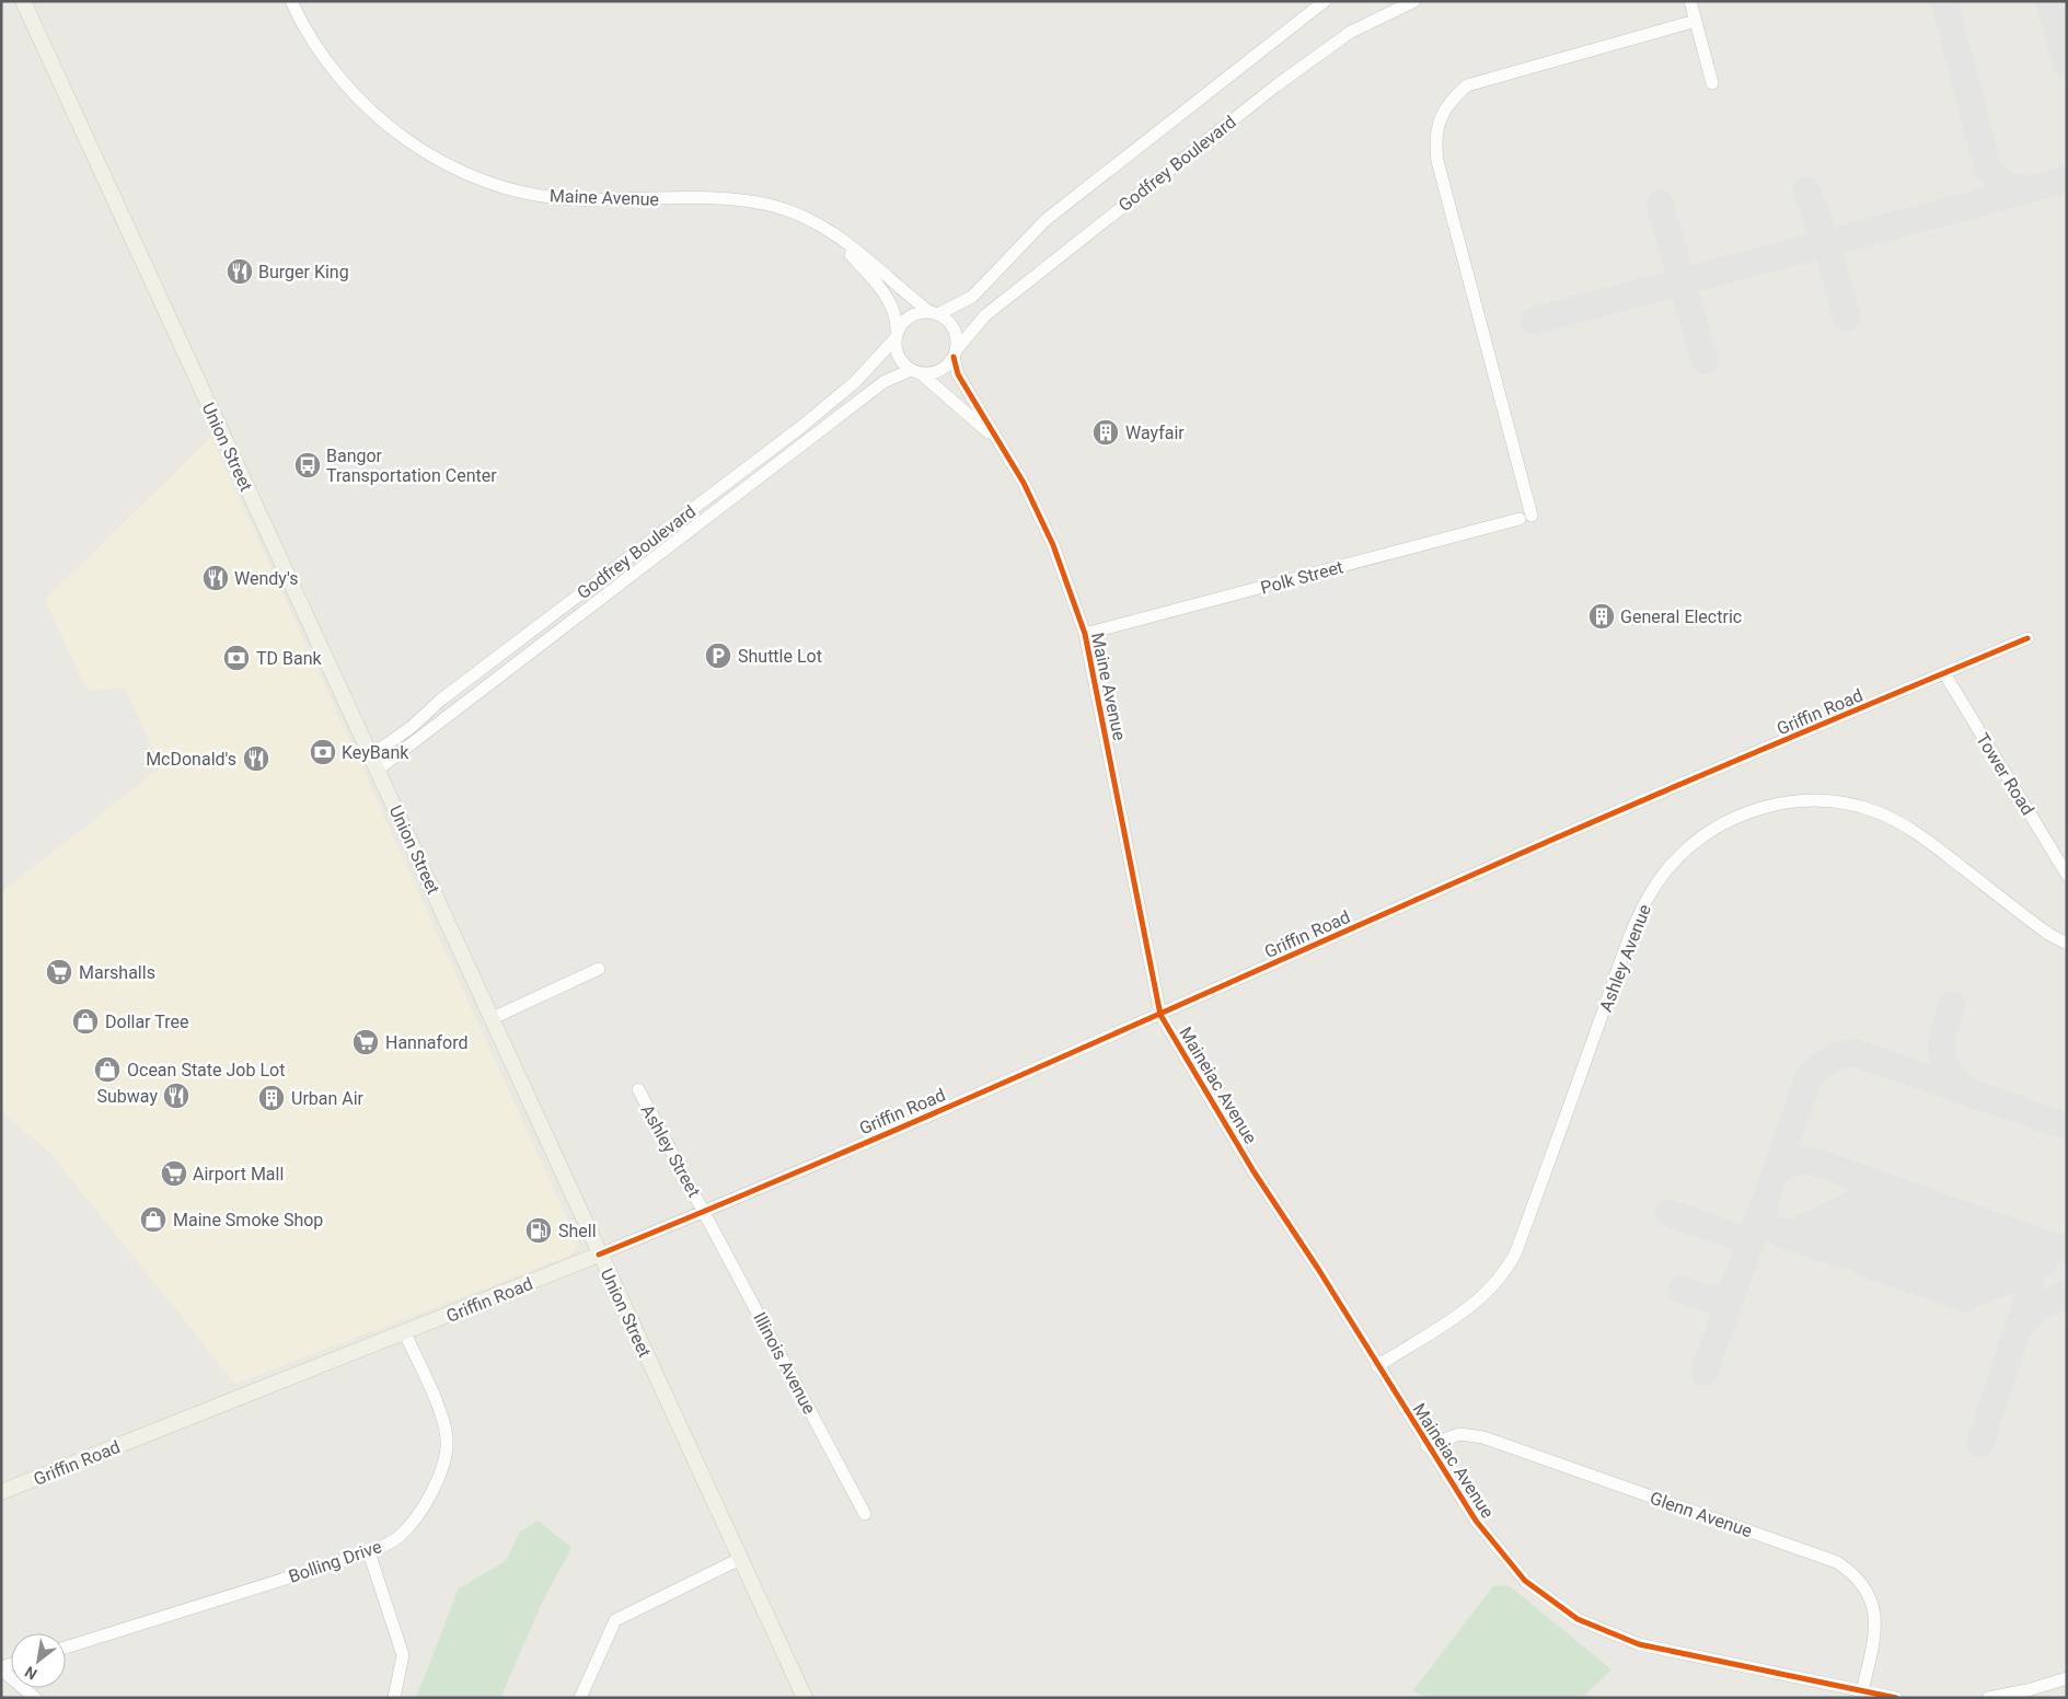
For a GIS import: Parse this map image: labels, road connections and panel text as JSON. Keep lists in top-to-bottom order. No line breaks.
{"streets":{"main road":["Union Street","Griffin Road"],"street":["Godfrey Boulevard","Maine Avenue","Polk Street","Tower Road","Ashley Avenue","Maineiac Avenue","Ashley Street","Illinois Avenue","Glenn Avenue","Bolling Drive"]},"crossings":[["Godfrey Boulevard","Maine Avenue"],["Godfrey Boulevard","Union Street"],["Maine Avenue","Polk Street"],["Maine Avenue","Griffin Road"],["Maine Avenue","Maineiac Avenue"],["Union Street","Griffin Road"],["Griffin Road","Tower Road"],["Griffin Road","Maineiac Avenue"],["Griffin Road","Ashley Street"],["Griffin Road","Illinois Avenue"],["Griffin Road","Bolling Drive"],["Ashley Avenue","Maineiac Avenue"],["Maineiac Avenue","Glenn Avenue"],["Ashley Street","Illinois Avenue"]],"places":{"restaurant":["Burger King","Wendy's","McDonald's","Subway"],"building":["Wayfair","General Electric","Urban Air"],"bus stop":["Bangor Transportation Center"],"parking":["Shuttle Lot"],"bank":["TD Bank","KeyBank"],"supermarket":["Marshalls","Hannaford","Airport Mall"],"shop":["Dollar Tree","Ocean State Job Lot","Maine Smoke Shop"],"fuel station":["Shell"]},"north":"bottom left"}
